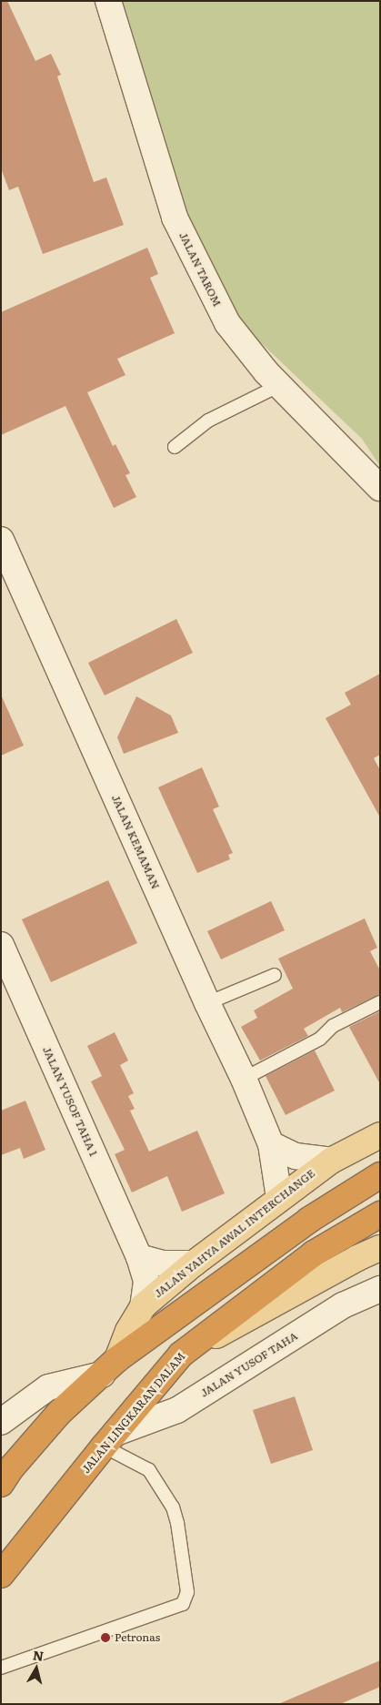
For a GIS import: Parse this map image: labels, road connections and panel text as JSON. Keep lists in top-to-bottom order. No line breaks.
{"streets":{"highway":["JALAN LINGKARAN DALAM"],"main road":["JALAN YAHYA AWAL INTERCHANGE"],"street":["JALAN TAROM","JALAN KEMAMAN","JALAN YUSOF TAHA 1","JALAN YUSOF TAHA"]},"crossings":[["JALAN KEMAMAN","JALAN YAHYA AWAL INTERCHANGE"],["JALAN YUSOF TAHA 1","JALAN YAHYA AWAL INTERCHANGE"],["JALAN YUSOF TAHA","JALAN LINGKARAN DALAM"]],"places":["Petronas"],"north":"top"}
